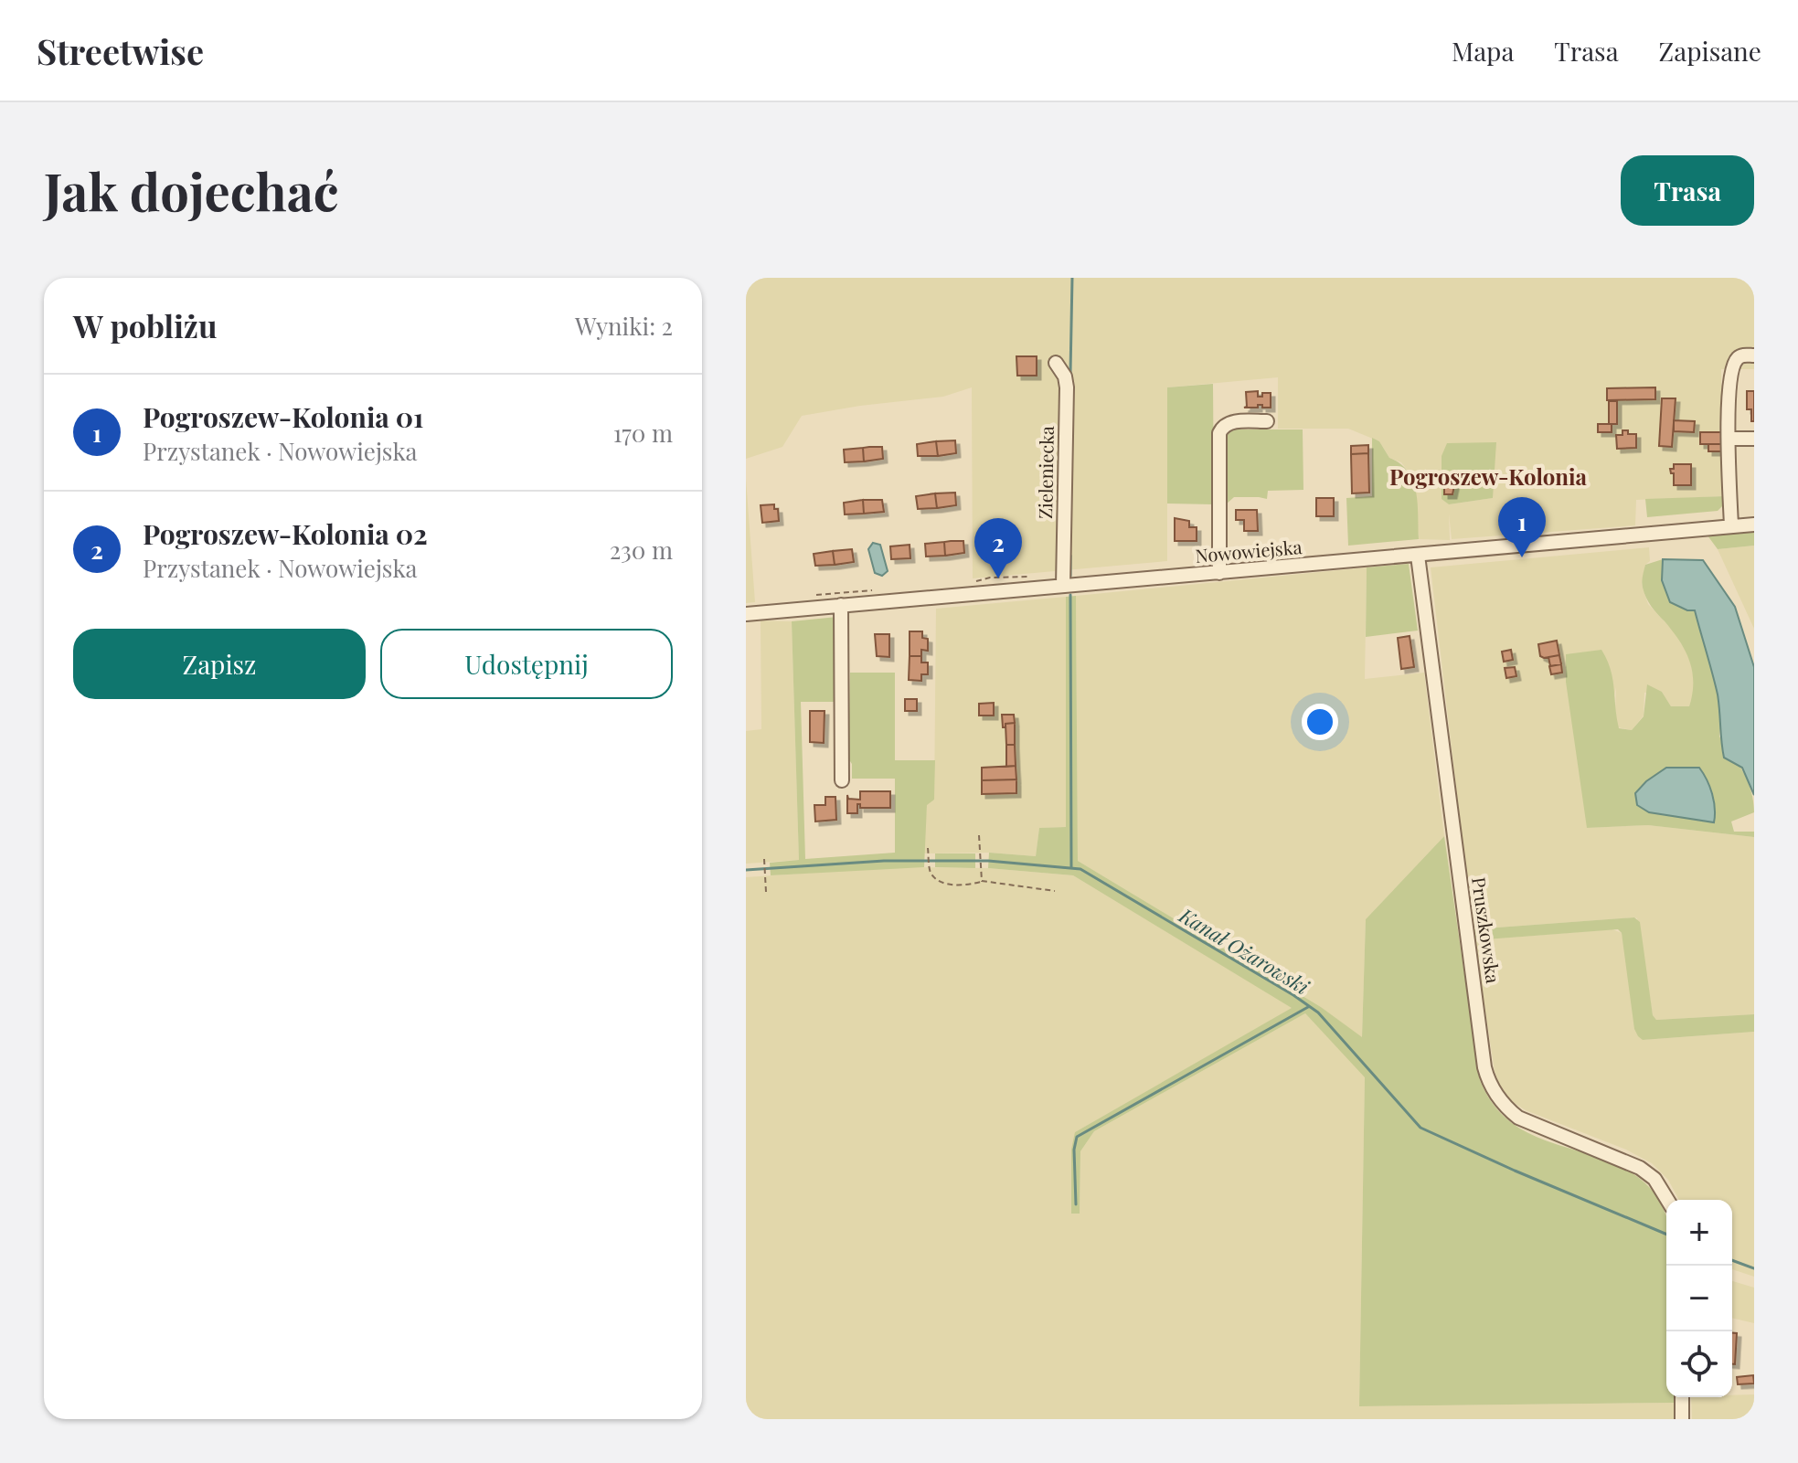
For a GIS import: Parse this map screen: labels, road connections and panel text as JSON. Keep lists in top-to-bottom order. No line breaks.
{"streets":{"street":["Zieleniecka","Nowowiejska","Pruszkowska"]},"crossings":[["Zieleniecka","Nowowiejska"],["Nowowiejska","Pruszkowska"]],"districts":["Pogroszew-Kolonia"],"water":["Kanał Ożarowski"],"page":{"header":"Streetwise","nav":["Mapa","Trasa","Zapisane"],"buttons":["Trasa",["Zapisz","Udostępnij"]],"title":"Jak dojechać","heading":["W pobliżu","Wyniki: 2"],"list":[{"mark":"1","name":"Pogroszew-Kolonia 01","note":"Przystanek · Nowowiejska","value":"170 m"},{"mark":"2","name":"Pogroszew-Kolonia 02","note":"Przystanek · Nowowiejska","value":"230 m"}],"pins":["1","2"],"map_buttons":["+","−"]}}
